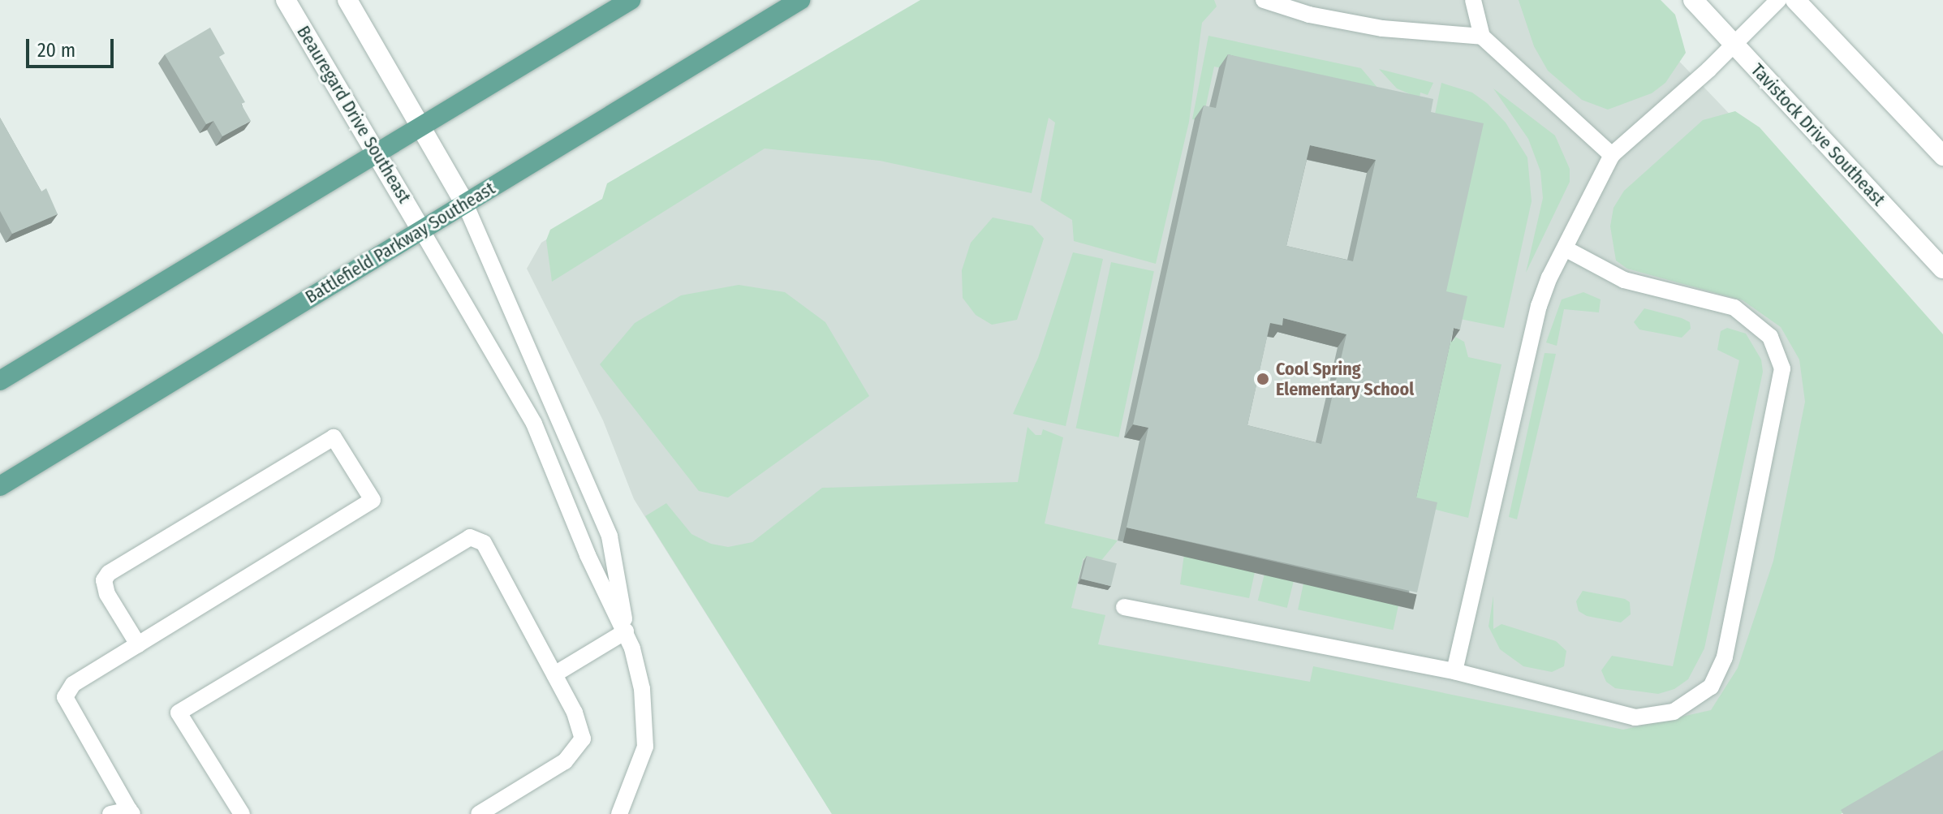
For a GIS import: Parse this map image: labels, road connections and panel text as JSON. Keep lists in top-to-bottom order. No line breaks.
{"streets":{"main road":["Battlefield Parkway Southeast"],"street":["Beauregard Drive Southeast","Tavistock Drive Southeast"]},"crossings":[["Beauregard Drive Southeast","Battlefield Parkway Southeast"]],"places":["Cool Spring Elementary School"],"scale_bar":"20 m"}
